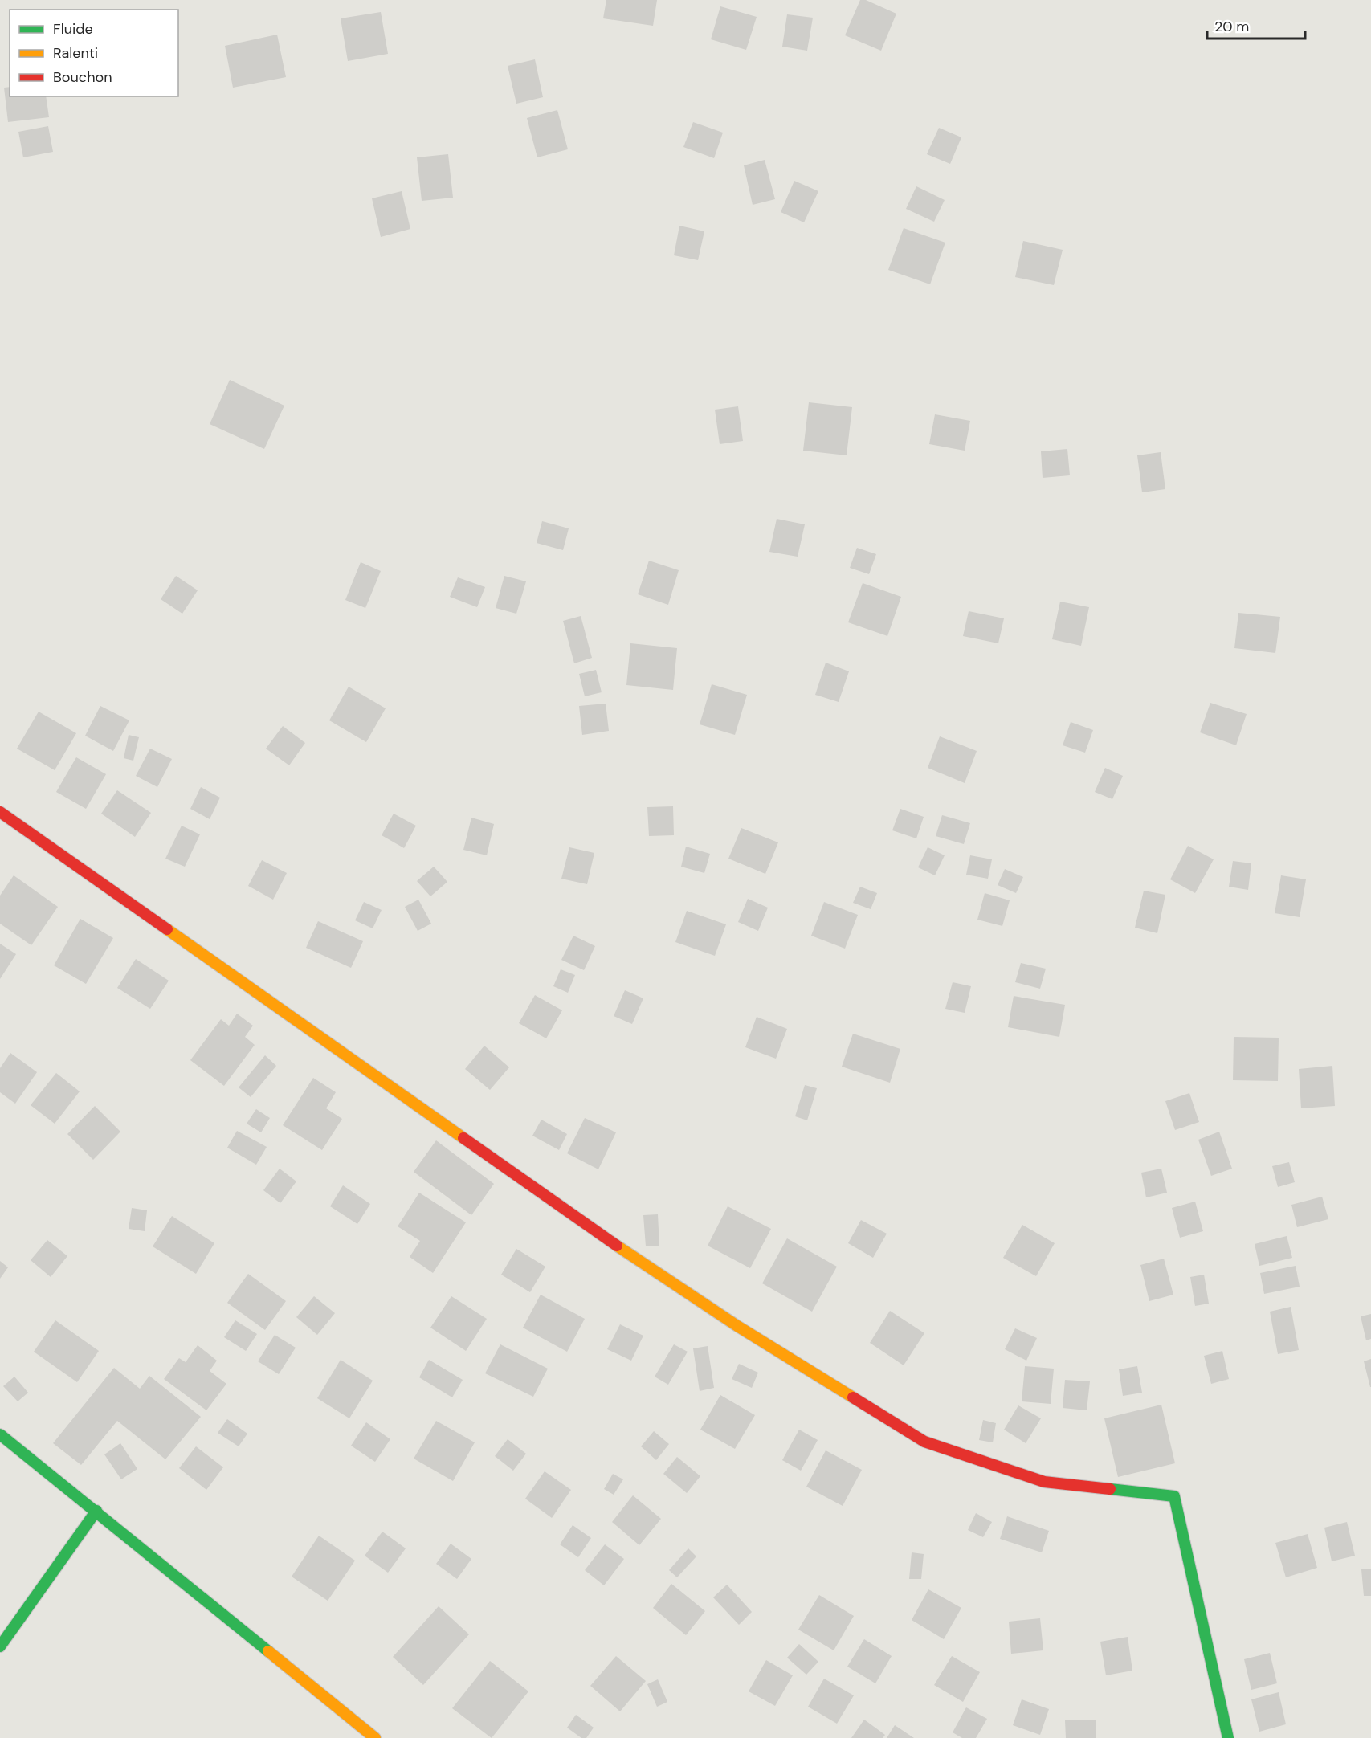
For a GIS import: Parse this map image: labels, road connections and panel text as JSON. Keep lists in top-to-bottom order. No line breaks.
{"legend":["Fluide","Ralenti","Bouchon"],"scale_bar":"20 m"}
